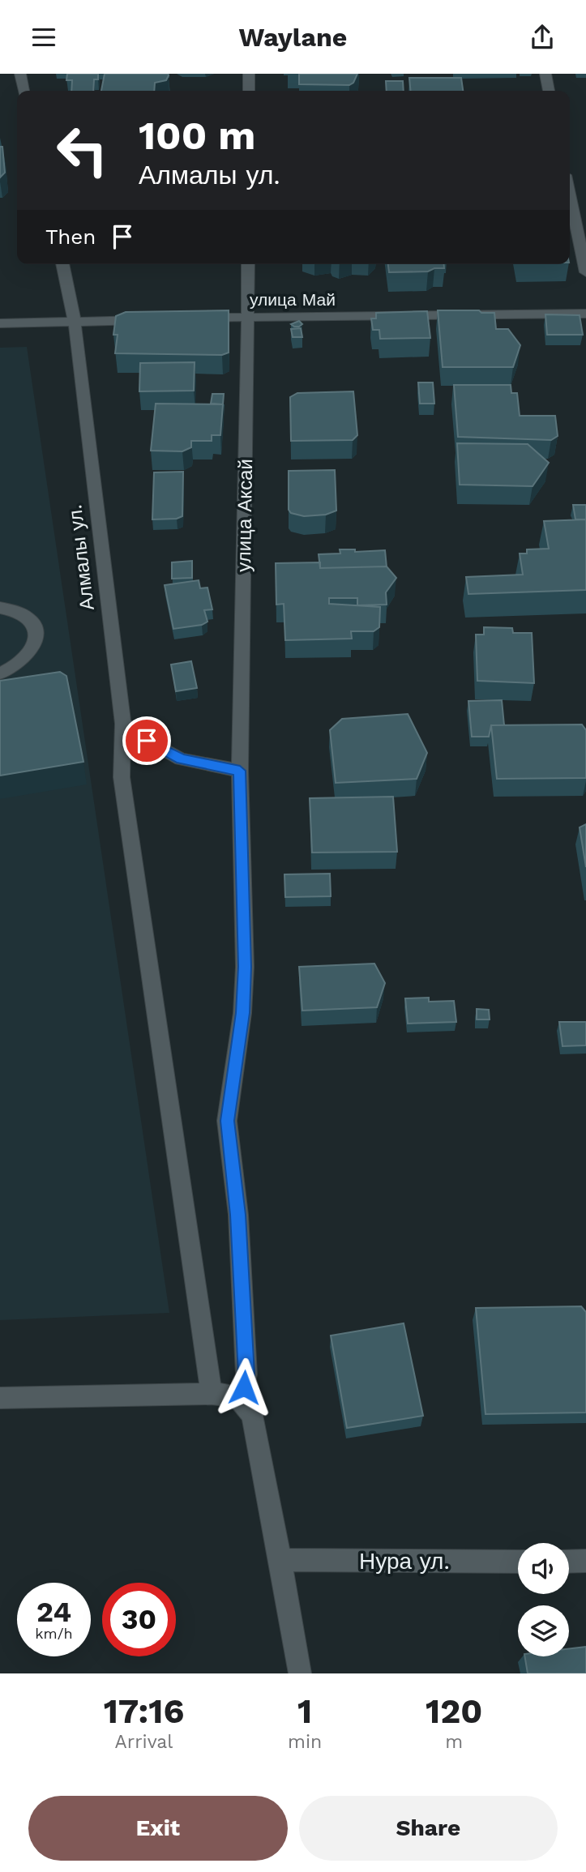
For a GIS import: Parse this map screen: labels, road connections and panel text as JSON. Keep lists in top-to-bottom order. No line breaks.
{"streets":{"street":["улица Май","улица Аксай","Алмалы ул.","Нура ул."]},"crossings":[["улица Май","улица Аксай"]],"page":{"header":"Waylane","turn":["100 m","Алмалы ул."],"then":"Then","speed":"24 km/h","limit":"30","eta":["17:16","Arrival","1","min","120","m"],"buttons":["Exit","Share"]}}
